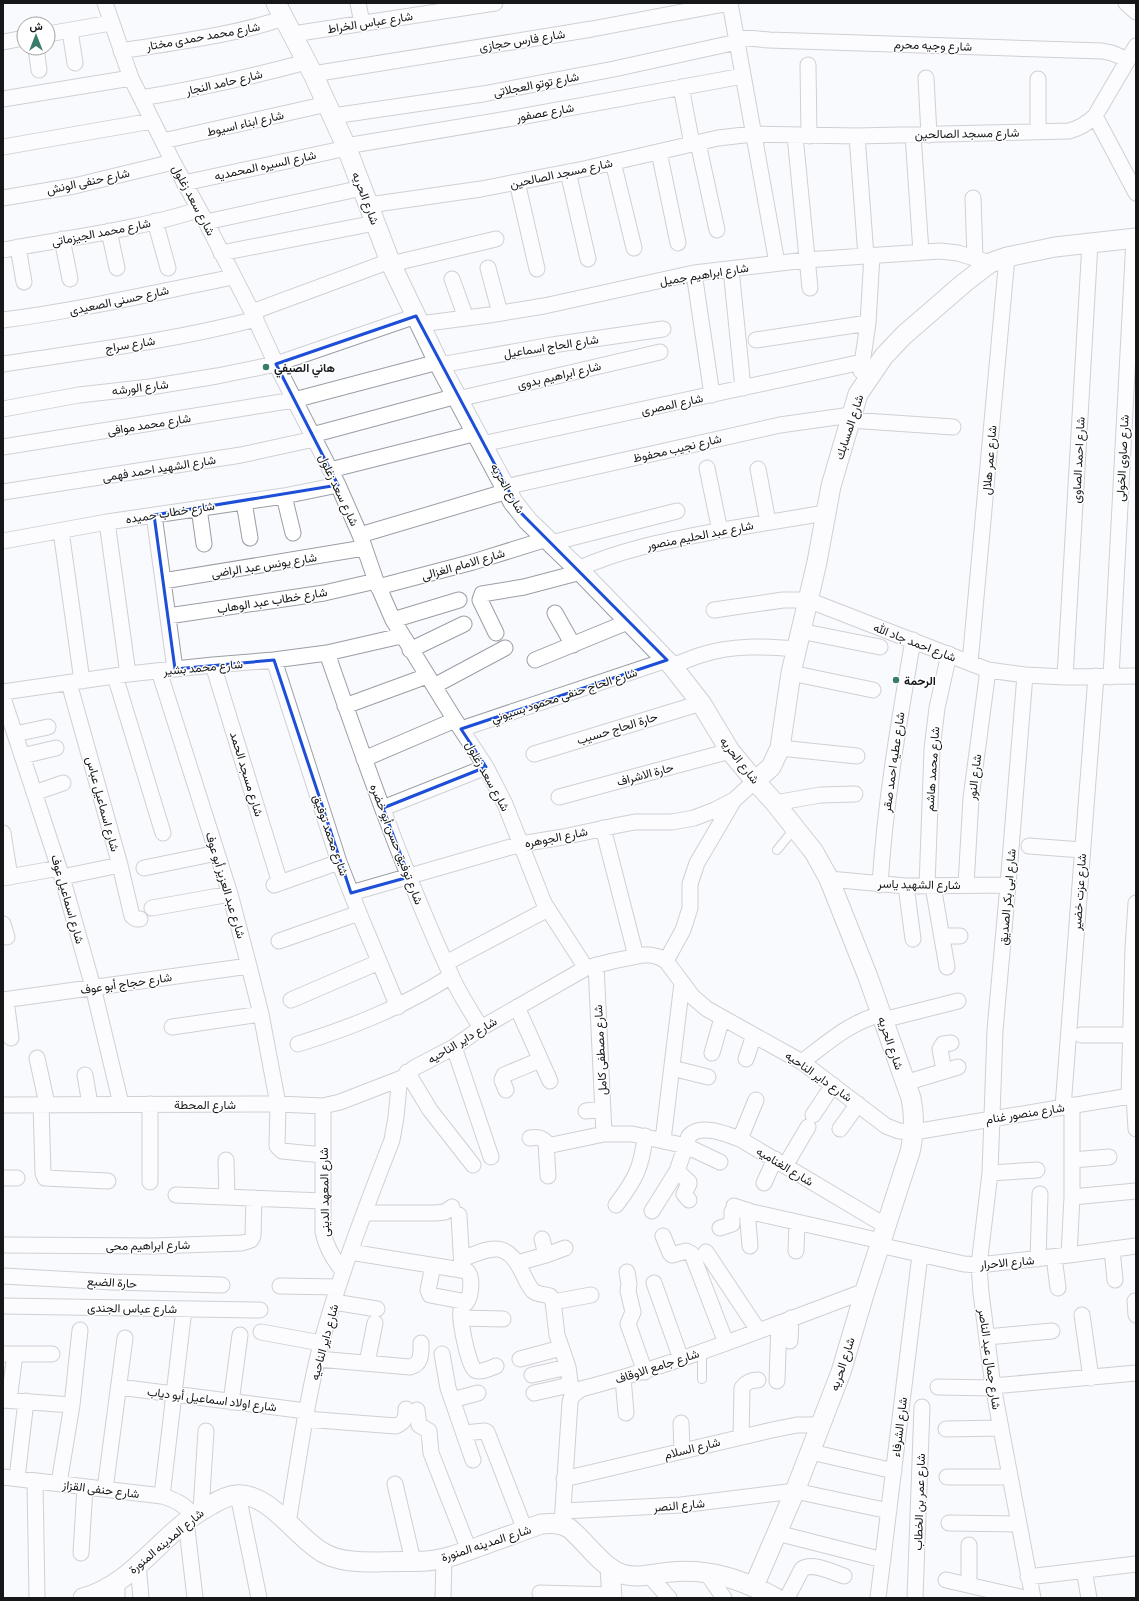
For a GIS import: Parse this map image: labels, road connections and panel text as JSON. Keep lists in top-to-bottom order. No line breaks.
{"streets":{"street":["شارع عباس الخراط","شارع محمد حمدى مختار","شارع فارس حجازى","شارع وجيه محرم","شارع حامد النجار","شارع توتو العجلاتى","شارع عصفور","شارع ابناء اسيوط","شارع مسجد الصالحين","شارع السيره المحمديه","شارع حنفى الونش","شارع الحريه","شارع سعد زغلول","شارع محمد الجيزماتى","شارع ابراهيم جميل","شارع حسنى الصعيدى","شارع سراج","شارع الحاج اسماعيل","شارع ابراهيم بدوى","شارع الورشه","شارع المصرى","شارع محمد موافى","شارع المسابك","شارع نجيب محفوظ","شارع صاوى الخولى","شارع عمر هلال","شارع احمد الصاوى","شارع الشهيد احمد فهمى","شارع خطاب حميده","شارع عبد الحليم منصور","شارع الامام الغزالى","شارع يونس عبد الراضى","شارع خطاب عبد الوهاب","شارع احمد جاد الله","شارع محمد بشير","شارع الحاج حنفى محمود بسيوني","حارة الحاج حسيب","شارع عطيه احمد صقر","شارع محمد هاشم","شارع مسجد الحمد","حارة الاشراف","شارع النور","شارع اسماعيل عباس","شارع محمد توفيق","شارع الجوهره","شارع توفيق حسن أبو خضره","شارع الشهيد ياسر","شارع عبد العزيز أبو عوف","شارع عزت خضير","شارع ابى بكر الصديق","شارع اسماعيل عوف","شارع حجاج أبو عوف","شارع داير الناحيه","شارع مصطفى كامل","شارع المحطة","شارع منصور غنام","شارع الغناميه","شارع المعهد الدينى","شارع ابراهيم محى","شارع الاحرار","حارة الضبع","شارع عباس الجندى","شارع جمال عبد الناصر","شارع جامع الاوقاف","شارع اولاد اسماعيل أبو دياب","شارع الشرفاء","شارع السلام","شارع حنفى القزاز","شارع عمر بن الخطاب","شارع النصر","شارع المدينه المنورة"]},"crossings":[["شارع عباس الخراط","شارع محمد حمدى مختار"],["شارع عباس الخراط","شارع الحريه"],["شارع محمد حمدى مختار","شارع الحريه"],["شارع محمد حمدى مختار","شارع سعد زغلول"],["شارع فارس حجازى","شارع حامد النجار"],["شارع فارس حجازى","شارع الحريه"],["شارع وجيه محرم","شارع توتو العجلاتى"],["شارع وجيه محرم","شارع مسجد الصالحين"],["شارع حامد النجار","شارع الحريه"],["شارع حامد النجار","شارع سعد زغلول"],["شارع توتو العجلاتى","شارع ابناء اسيوط"],["شارع توتو العجلاتى","شارع الحريه"],["شارع عصفور","شارع السيره المحمديه"],["شارع عصفور","شارع الحريه"],["شارع ابناء اسيوط","شارع الحريه"],["شارع ابناء اسيوط","شارع سعد زغلول"],["شارع مسجد الصالحين","شارع الحريه"],["شارع السيره المحمديه","شارع الحريه"],["شارع السيره المحمديه","شارع سعد زغلول"],["شارع حنفى الونش","شارع سعد زغلول"],["شارع الحريه","شارع محمد الجيزماتى"],["شارع الحريه","شارع ابراهيم جميل"],["شارع الحريه","شارع سراج"],["شارع الحريه","شارع الحاج اسماعيل"],["شارع الحريه","شارع ابراهيم بدوى"],["شارع الحريه","شارع الورشه"],["شارع الحريه","شارع المصرى"],["شارع الحريه","شارع المسابك"],["شارع الحريه","شارع نجيب محفوظ"],["شارع الحريه","شارع عبد الحليم منصور"],["شارع الحريه","شارع الامام الغزالى"],["شارع الحريه","شارع الحاج حنفى محمود بسيوني"],["شارع الحريه","حارة الحاج حسيب"],["شارع الحريه","حارة الاشراف"],["شارع الحريه","شارع الجوهره"],["شارع الحريه","شارع الشهيد ياسر"],["شارع الحريه","شارع داير الناحيه"],["شارع الحريه","شارع منصور غنام"],["شارع الحريه","شارع الغناميه"],["شارع الحريه","شارع الاحرار"],["شارع الحريه","شارع جامع الاوقاف"],["شارع الحريه","شارع السلام"],["شارع الحريه","شارع النصر"],["شارع سعد زغلول","شارع محمد الجيزماتى"],["شارع سعد زغلول","شارع حسنى الصعيدى"],["شارع سعد زغلول","شارع سراج"],["شارع سعد زغلول","شارع الحاج اسماعيل"],["شارع سعد زغلول","شارع ابراهيم بدوى"],["شارع سعد زغلول","شارع الورشه"],["شارع سعد زغلول","شارع المصرى"],["شارع سعد زغلول","شارع محمد موافى"],["شارع سعد زغلول","شارع نجيب محفوظ"],["شارع سعد زغلول","شارع الشهيد احمد فهمى"],["شارع سعد زغلول","شارع خطاب حميده"],["شارع سعد زغلول","شارع الامام الغزالى"],["شارع سعد زغلول","شارع يونس عبد الراضى"],["شارع سعد زغلول","شارع خطاب عبد الوهاب"],["شارع سعد زغلول","شارع محمد بشير"],["شارع سعد زغلول","شارع الحاج حنفى محمود بسيوني"],["شارع سعد زغلول","شارع الجوهره"],["شارع سعد زغلول","شارع داير الناحيه"],["شارع سعد زغلول","شارع مصطفى كامل"],["شارع ابراهيم جميل","شارع الورشه"],["شارع ابراهيم جميل","شارع المسابك"],["شارع ابراهيم جميل","شارع عمر هلال"],["شارع الحاج اسماعيل","شارع محمد موافى"],["شارع ابراهيم بدوى","شارع الشهيد احمد فهمى"],["شارع المسابك","شارع نجيب محفوظ"],["شارع المسابك","شارع صاوى الخولى"],["شارع المسابك","شارع عمر هلال"],["شارع المسابك","شارع احمد الصاوى"],["شارع المسابك","شارع عبد الحليم منصور"],["شارع المسابك","شارع احمد جاد الله"],["شارع المسابك","شارع الحاج حنفى محمود بسيوني"],["شارع المسابك","شارع الجوهره"],["شارع نجيب محفوظ","شارع يونس عبد الراضى"],["شارع صاوى الخولى","شارع احمد جاد الله"],["شارع صاوى الخولى","شارع عزت خضير"],["شارع عمر هلال","شارع احمد جاد الله"],["شارع احمد الصاوى","شارع احمد جاد الله"],["شارع خطاب حميده","شارع اسماعيل عباس"],["شارع الامام الغزالى","شارع خطاب عبد الوهاب"],["شارع احمد جاد الله","شارع عطيه احمد صقر"],["شارع احمد جاد الله","شارع محمد هاشم"],["شارع احمد جاد الله","شارع النور"],["شارع احمد جاد الله","شارع عزت خضير"],["شارع احمد جاد الله","شارع ابى بكر الصديق"],["شارع محمد بشير","شارع مسجد الحمد"],["شارع محمد بشير","شارع اسماعيل عباس"],["شارع محمد بشير","شارع محمد توفيق"],["شارع محمد بشير","شارع توفيق حسن أبو خضره"],["شارع محمد بشير","شارع عبد العزيز أبو عوف"],["شارع الحاج حنفى محمود بسيوني","شارع توفيق حسن أبو خضره"],["شارع عطيه احمد صقر","شارع الشهيد ياسر"],["شارع محمد هاشم","شارع الشهيد ياسر"],["شارع مسجد الحمد","شارع محمد توفيق"],["شارع النور","شارع الشهيد ياسر"],["شارع محمد توفيق","شارع الجوهره"],["شارع الجوهره","شارع توفيق حسن أبو خضره"],["شارع توفيق حسن أبو خضره","شارع داير الناحيه"],["شارع الشهيد ياسر","شارع ابى بكر الصديق"],["شارع عبد العزيز أبو عوف","شارع حجاج أبو عوف"],["شارع عبد العزيز أبو عوف","شارع المحطة"],["شارع عبد العزيز أبو عوف","شارع المعهد الدينى"],["شارع عزت خضير","شارع منصور غنام"],["شارع عزت خضير","شارع الاحرار"],["شارع ابى بكر الصديق","شارع منصور غنام"],["شارع ابى بكر الصديق","شارع جمال عبد الناصر"],["شارع اسماعيل عوف","شارع حجاج أبو عوف"],["شارع اسماعيل عوف","شارع المحطة"],["شارع داير الناحيه","شارع مصطفى كامل"],["شارع داير الناحيه","شارع المحطة"],["شارع داير الناحيه","شارع منصور غنام"],["شارع داير الناحيه","شارع المعهد الدينى"],["شارع داير الناحيه","شارع اولاد اسماعيل أبو دياب"],["شارع داير الناحيه","شارع المدينه المنورة"],["شارع المحطة","شارع المعهد الدينى"],["شارع منصور غنام","شارع جمال عبد الناصر"],["شارع الغناميه","شارع الاحرار"],["شارع الاحرار","شارع جمال عبد الناصر"],["شارع الاحرار","شارع الشرفاء"],["شارع اولاد اسماعيل أبو دياب","شارع المدينه المنورة"],["شارع الشرفاء","شارع النصر"],["شارع حنفى القزاز","شارع المدينه المنورة"],["شارع النصر","شارع المدينه المنورة"]],"places":["هاني الصيفي","الرحمة"],"north":"top"}
